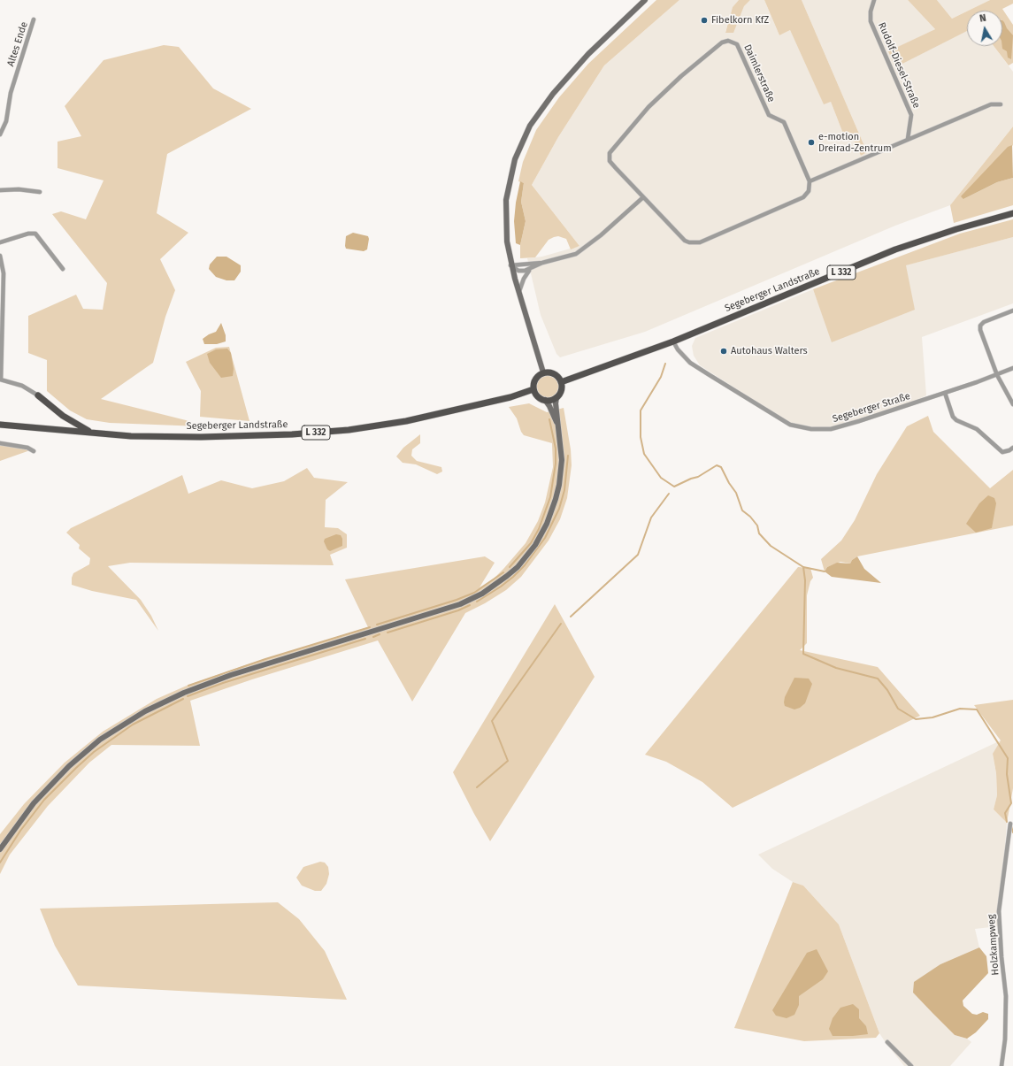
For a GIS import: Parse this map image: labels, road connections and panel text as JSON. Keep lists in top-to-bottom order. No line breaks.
{"streets":{"main road":["L 332","Segeberger Landstraße"],"street":["Altes Ende","Rudolf-Diesel-Straße","Daimlerstraße","Segeberger Straße","Holzkampweg"]},"crossings":[["Segeberger Landstraße","Segeberger Straße"]],"places":["Fibelkorn KfZ","e-motion Dreirad-Zentrum","Autohaus Walters"],"north":"top"}
